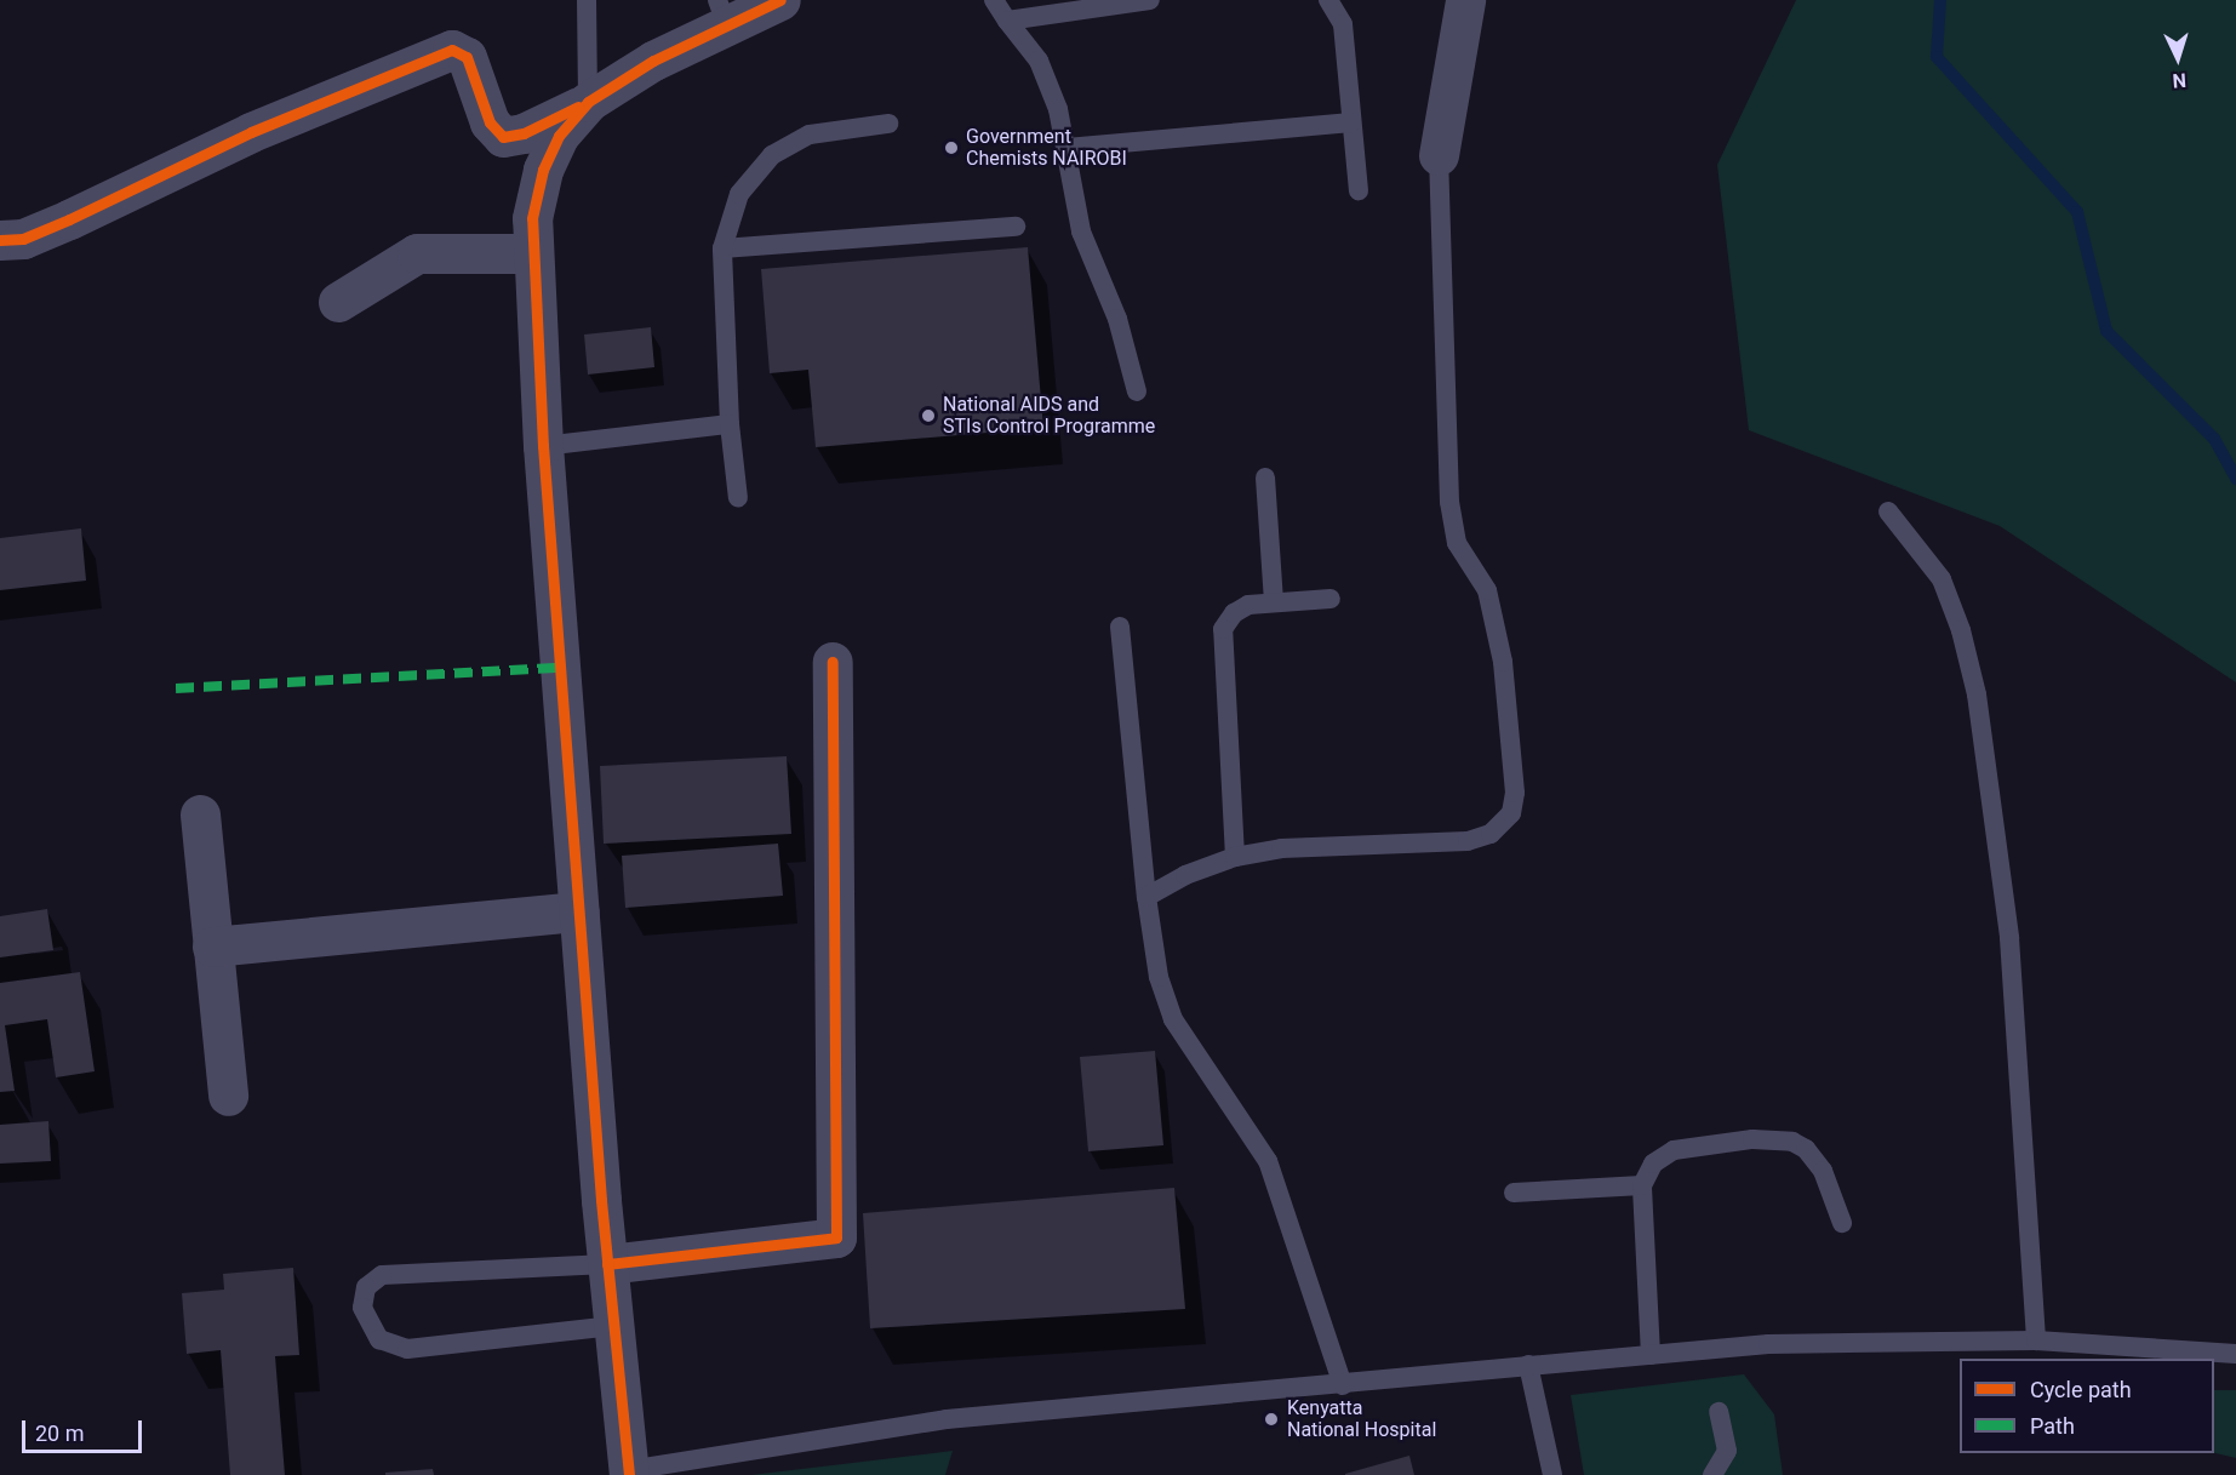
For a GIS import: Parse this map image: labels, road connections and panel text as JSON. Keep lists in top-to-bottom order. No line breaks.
{"places":["Government Chemists NAIROBI","National AIDS and STIs Control Programme","Kenyatta National Hospital"],"legend":["Cycle path","Path"],"scale_bar":"20 m","north":"bottom"}
